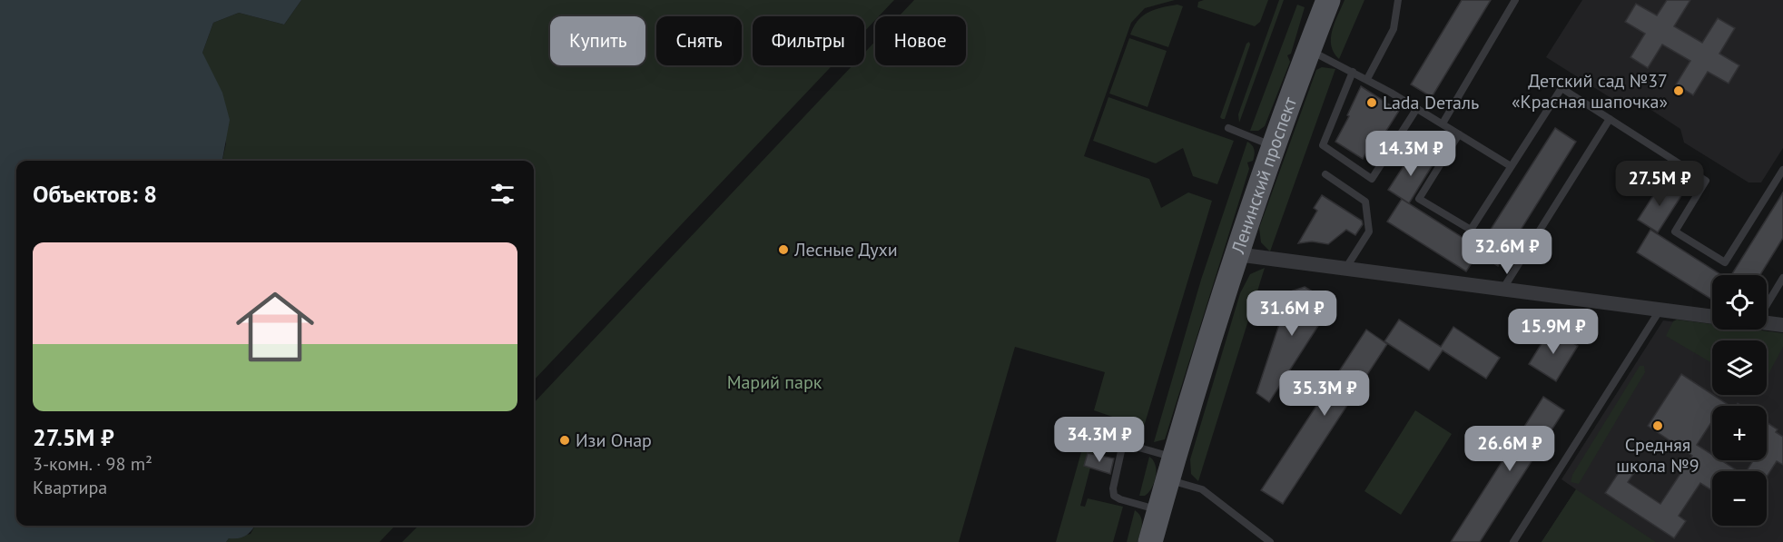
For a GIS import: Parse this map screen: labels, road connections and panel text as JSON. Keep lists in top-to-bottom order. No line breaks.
{"streets":{"main road":["Ленинский проспект"]},"parks":["Марий парк"],"places":["Детский сад №37 «Красная шапочка»","Lada Dеталь","Лесные Духи","Средняя школа №9","Изи Онар"],"page":{"chip":["Купить","Снять","Фильтры","Новое"],"price":["14.3M ₽","27.5M ₽","32.6M ₽","31.6M ₽","15.9M ₽","35.3M ₽","34.3M ₽","26.6M ₽"],"heading":"Объектов: 8","list":[{"name":"27.5M ₽","note":"3-комн. · 98 m² · Квартира"}],"map_buttons":["+","−"]}}
